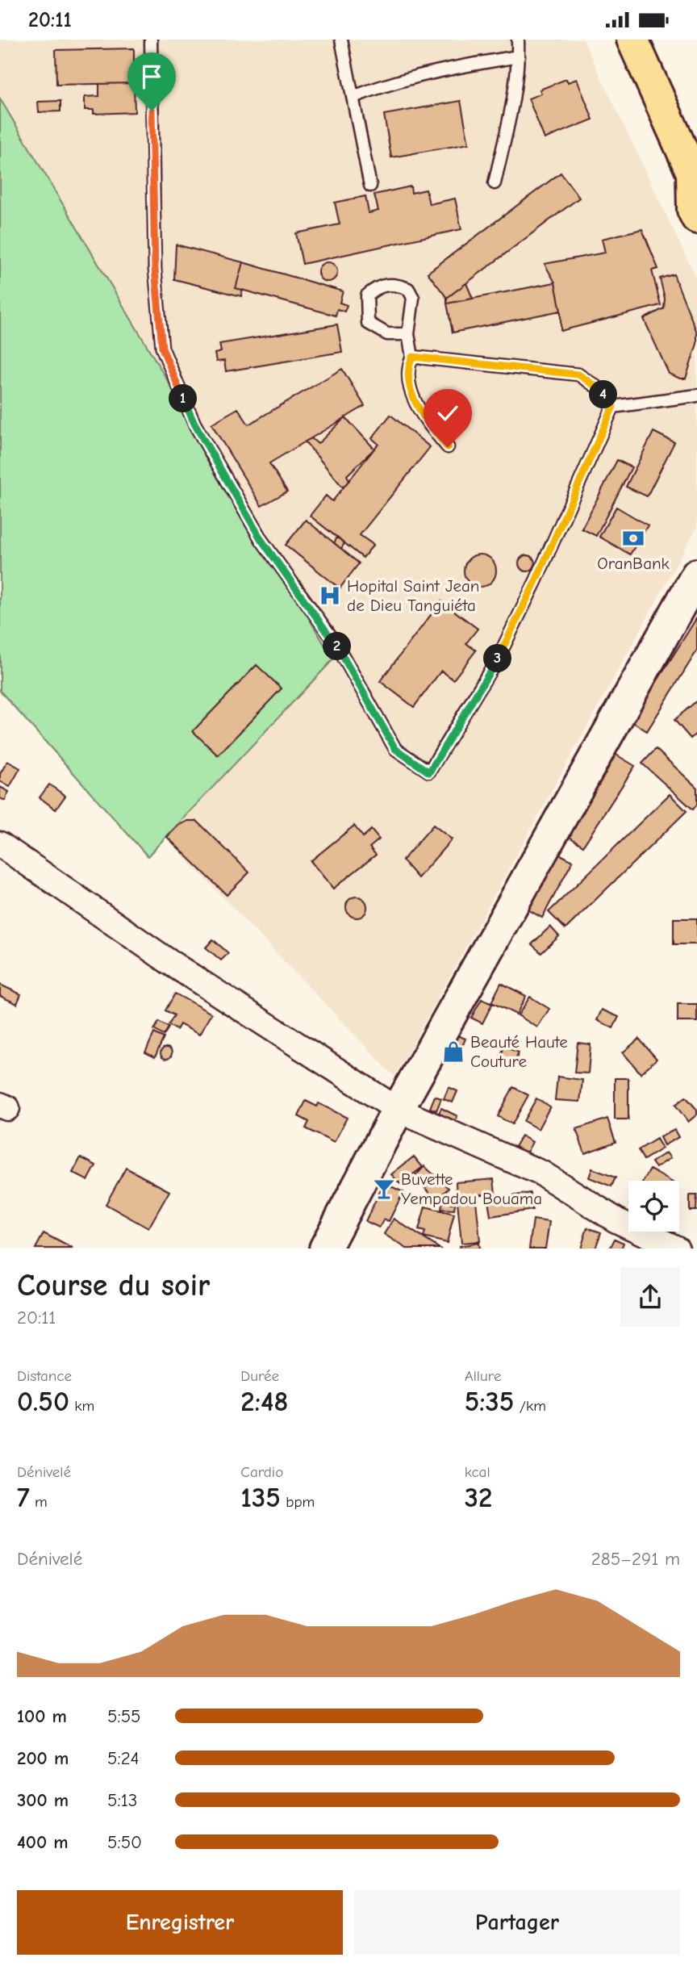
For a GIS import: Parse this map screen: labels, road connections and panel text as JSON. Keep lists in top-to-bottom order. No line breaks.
{"places":{"bank":["OranBank"],"hospital":["Hopital Saint Jean de Dieu Tanguiéta"],"shop":["Beauté Haute Couture"],"bar":["Buvette Yempadou Bouama"]},"page":{"status":"20:11","pins":["4","1","2","3"],"heading":["Course du soir","20:11"],"stats":[["Distance","0.50 km"],["Durée","2:48"],["Allure","5:35 /km"],["Dénivelé","7 m"],["Cardio","135 bpm"],["kcal","32"]],"chart":["Dénivelé","285–291 m"],"list":[{"name":"100 m","note":"5:55"},{"name":"200 m","note":"5:24"},{"name":"300 m","note":"5:13"},{"name":"400 m","note":"5:50"}],"buttons":["Enregistrer","Partager"]}}
